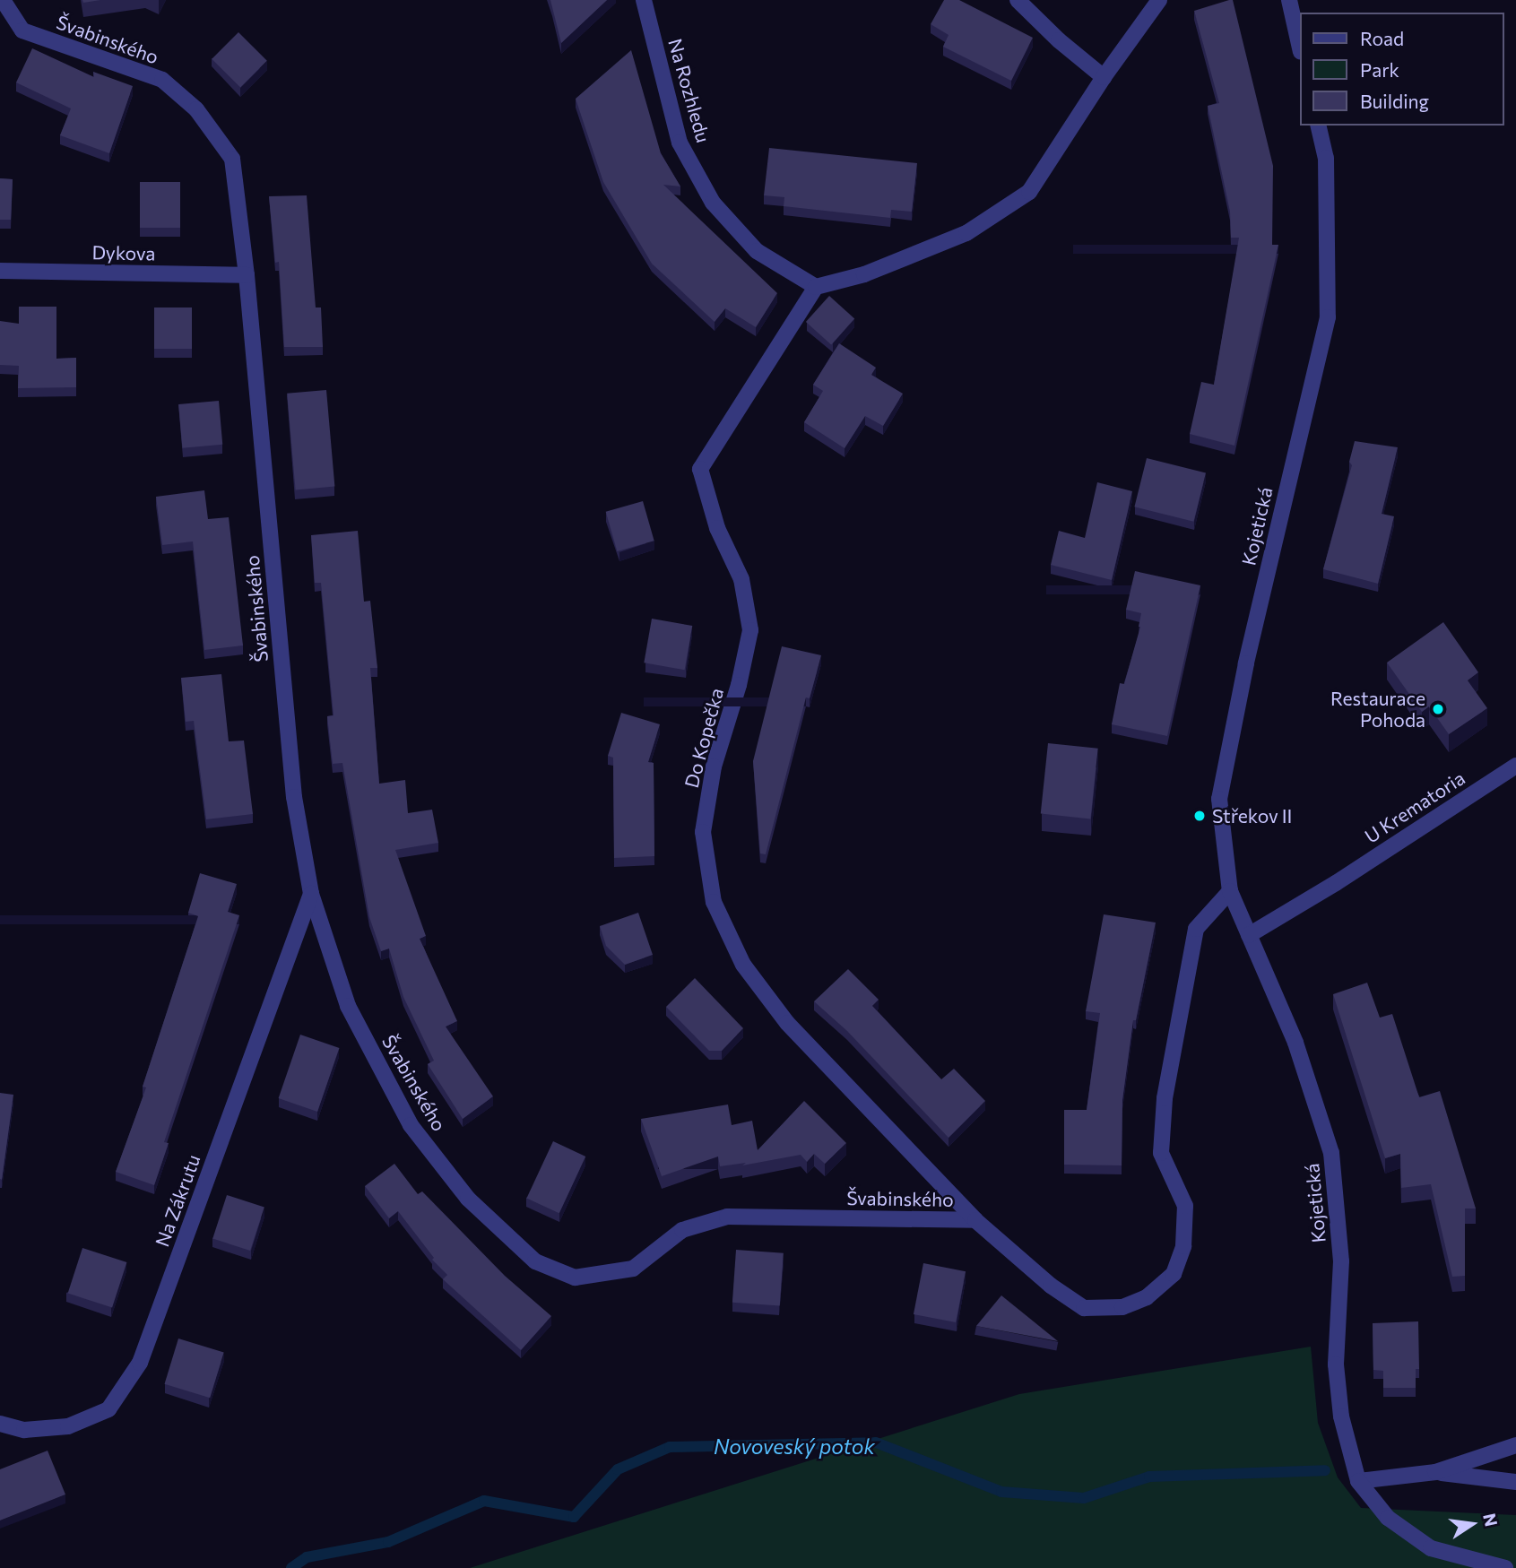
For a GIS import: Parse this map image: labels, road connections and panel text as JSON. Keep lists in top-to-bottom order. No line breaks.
{"streets":{"street":["Švabinského","Na Rozhledu","Dykova","Kojetická","Do Kopečka","U Krematoria","Na Zákrutu"]},"crossings":[["Švabinského","Dykova"],["Švabinského","Kojetická"],["Švabinského","Do Kopečka"],["Švabinského","Na Zákrutu"],["Na Rozhledu","Do Kopečka"],["Kojetická","U Krematoria"]],"water":["Novoveský potok"],"places":["Restaurace Pohoda","Střekov II"],"legend":["Road","Park","Building"],"north":"right"}
